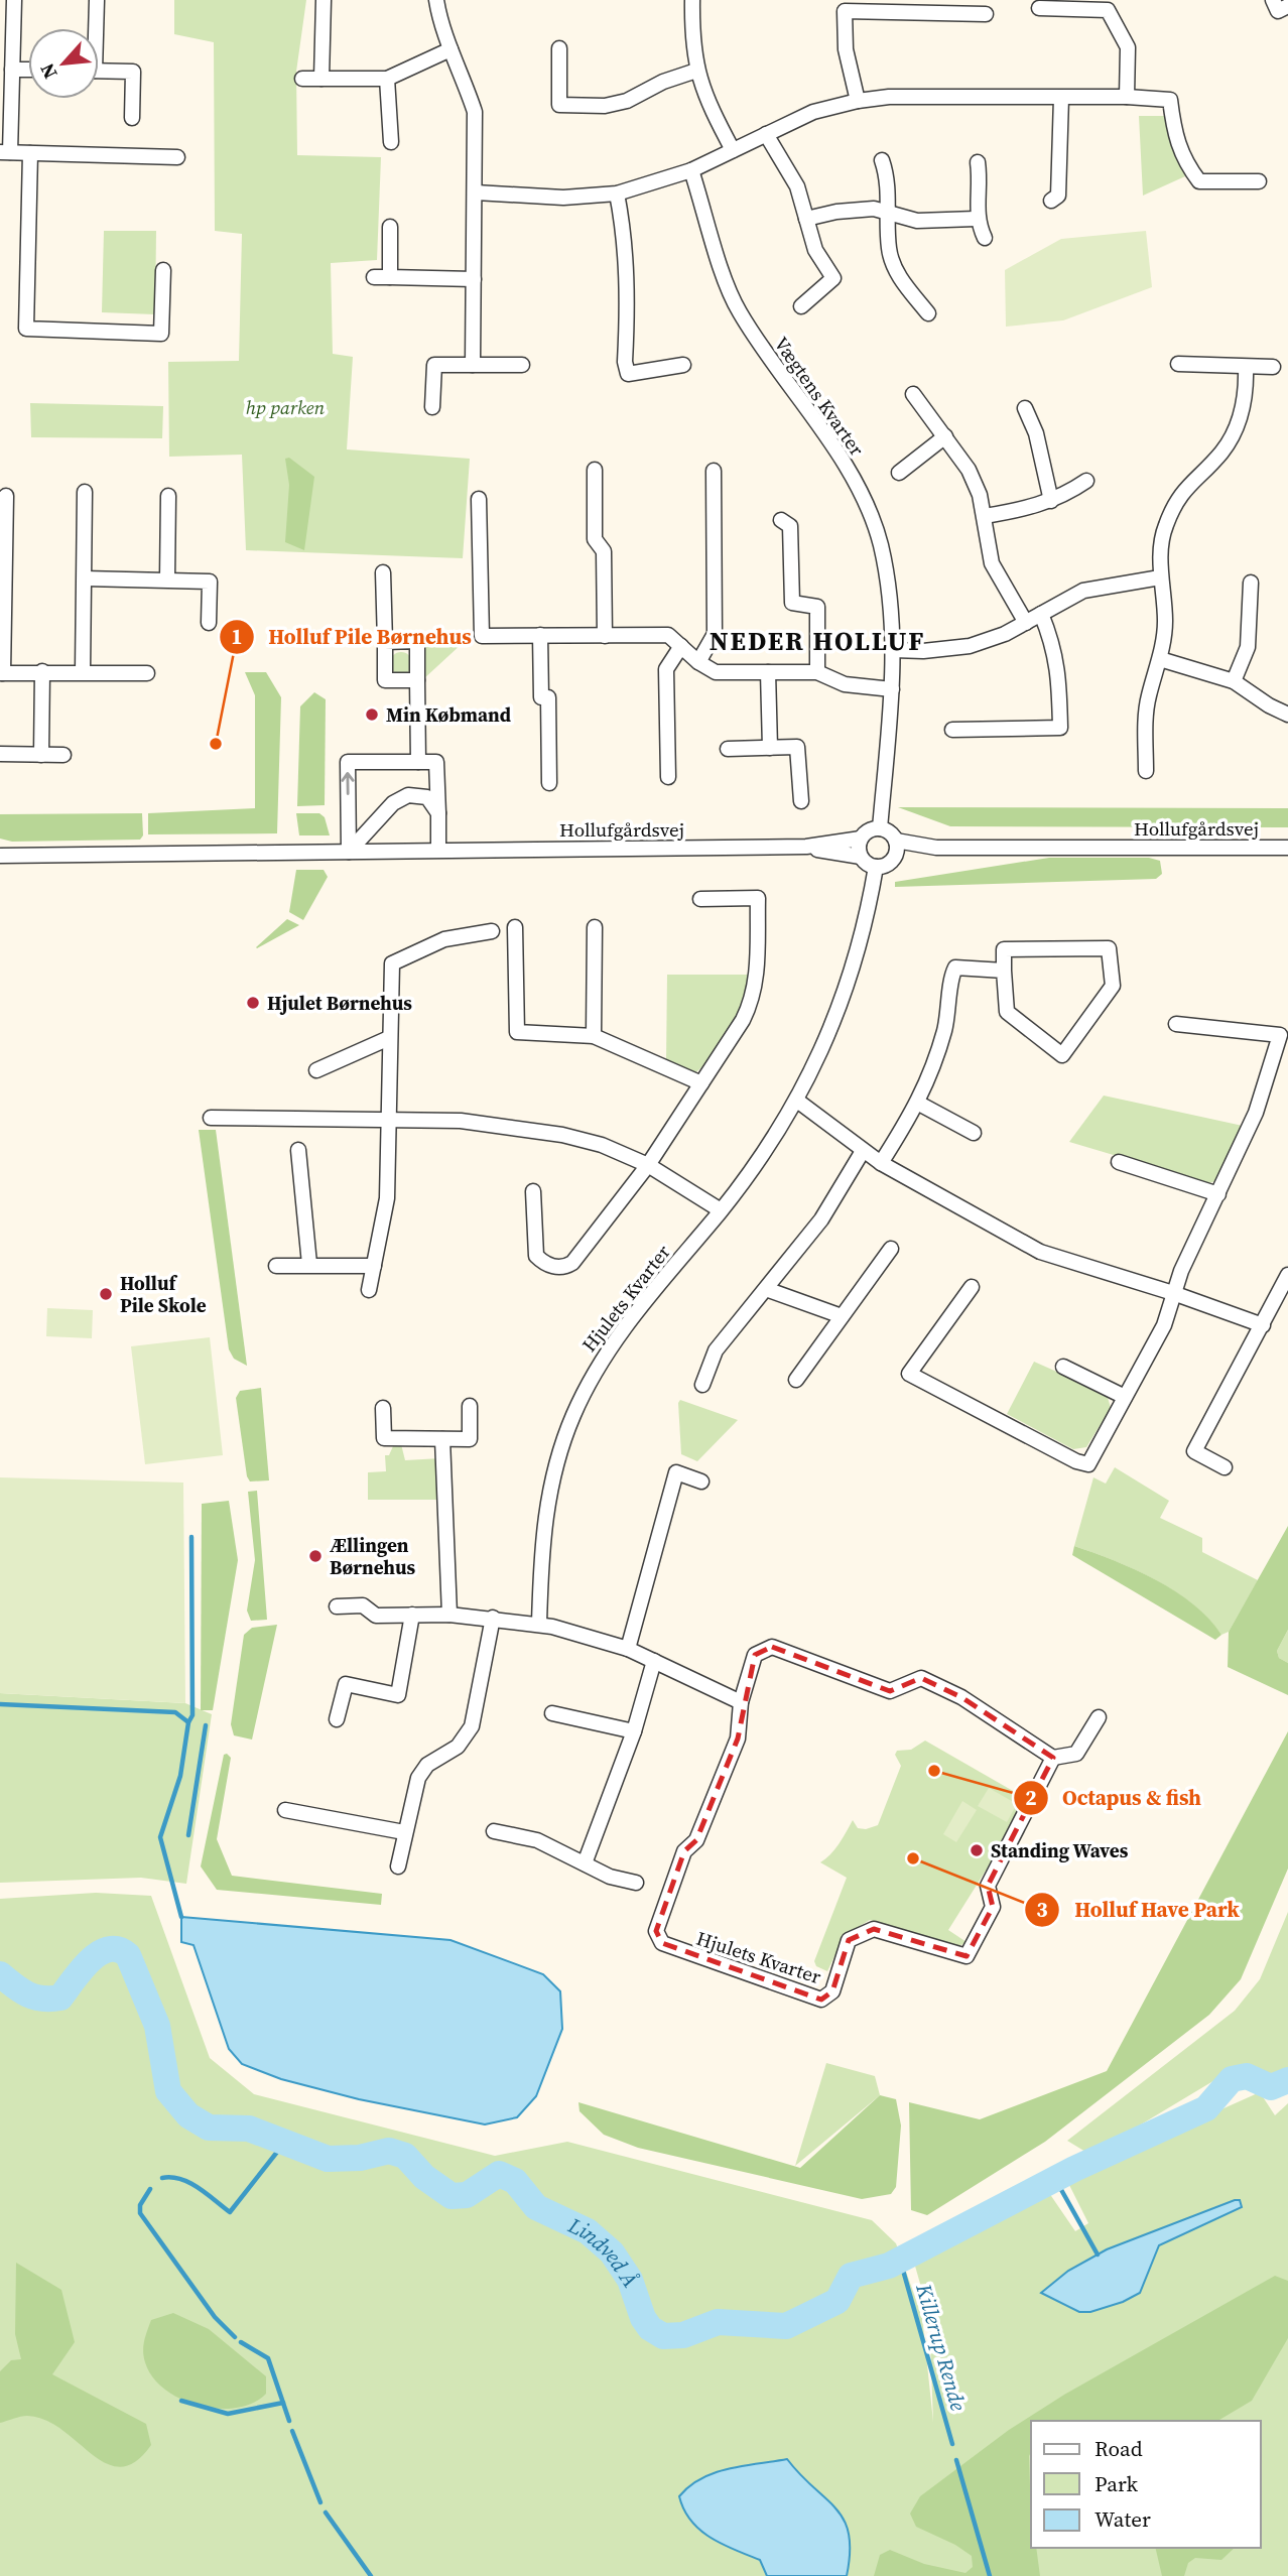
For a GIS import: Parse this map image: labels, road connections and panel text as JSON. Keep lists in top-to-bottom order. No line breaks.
{"streets":{"street":["Vægtens Kvarter","Hollufgårdsvej","Hjulets Kvarter"]},"crossings":[["Vægtens Kvarter","Hollufgårdsvej"],["Vægtens Kvarter","Hjulets Kvarter"],["Hollufgårdsvej","Hjulets Kvarter"]],"districts":["NEDER HOLLUF"],"water":["Lindved Å","Killerup Rende"],"parks":["hp parken"],"places":["Min Købmand","Holluf Pile Børnehus","Hjulet Børnehus","Holluf Pile Skole","Ællingen Børnehus","Octapus & fish","Standing Waves","Holluf Have Park"],"legend":["Road","Park","Water"],"north":"bottom left"}
